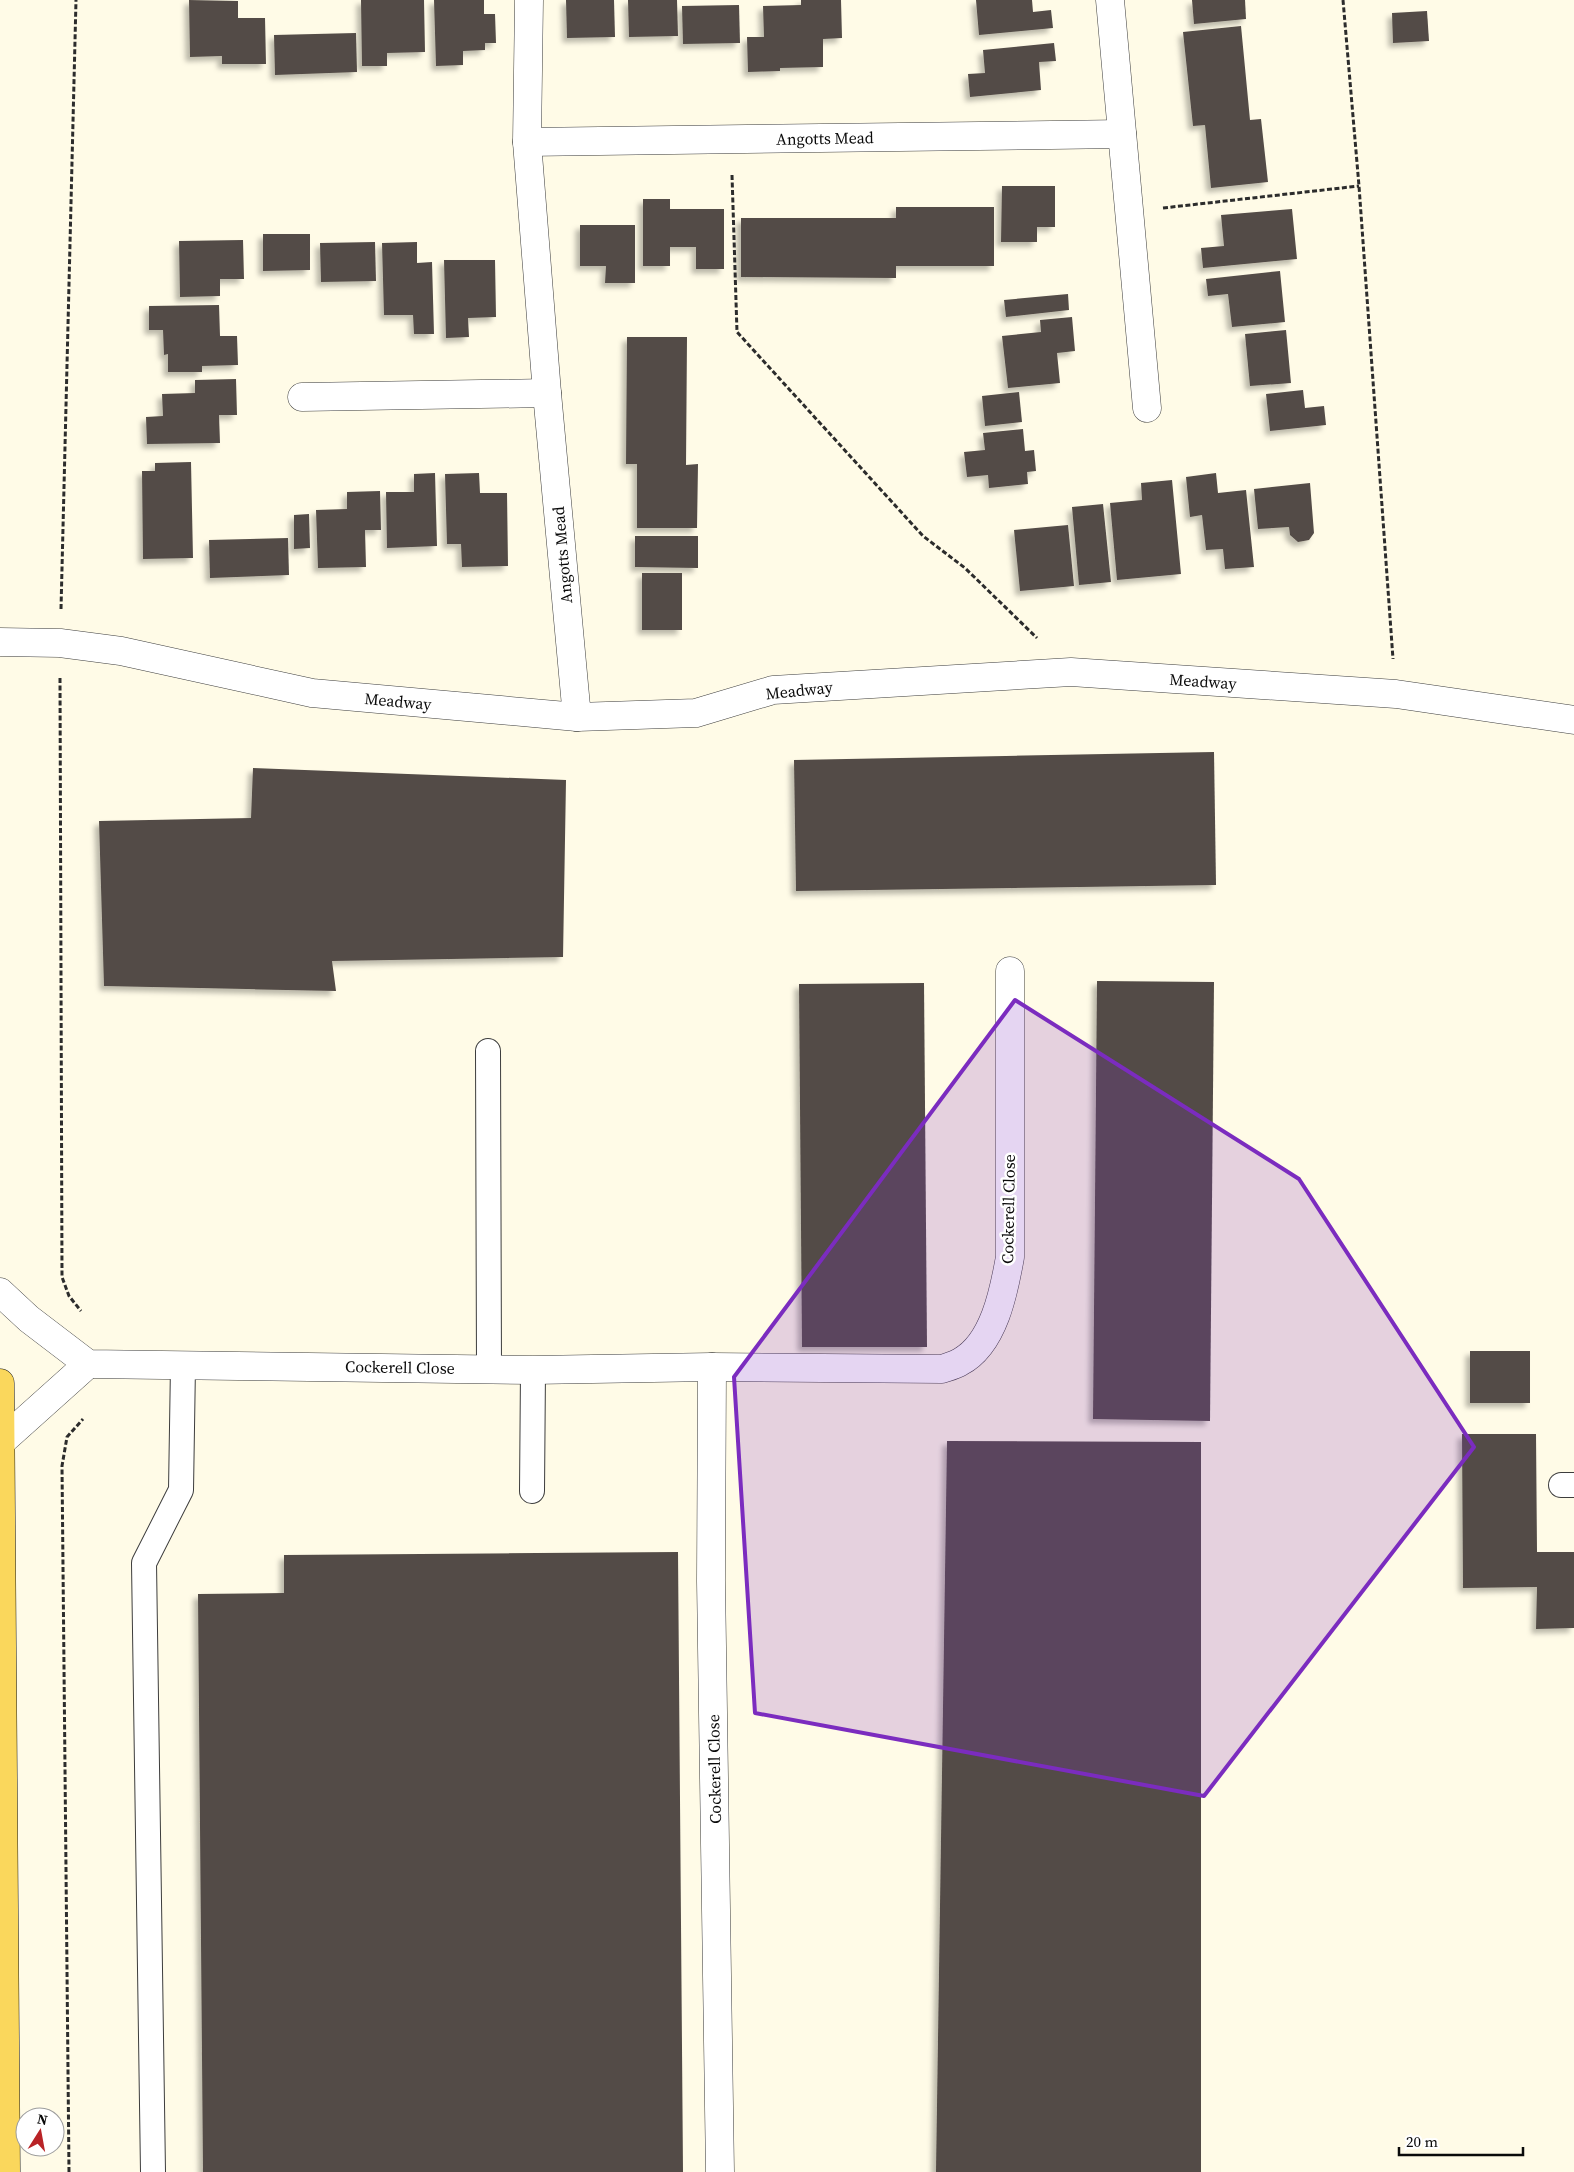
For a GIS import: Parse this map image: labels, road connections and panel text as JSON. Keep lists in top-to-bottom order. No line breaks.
{"streets":{"street":["Angotts Mead","Meadway","Cockerell Close"]},"crossings":[["Angotts Mead","Meadway"]],"scale_bar":"20 m","north":"top"}
